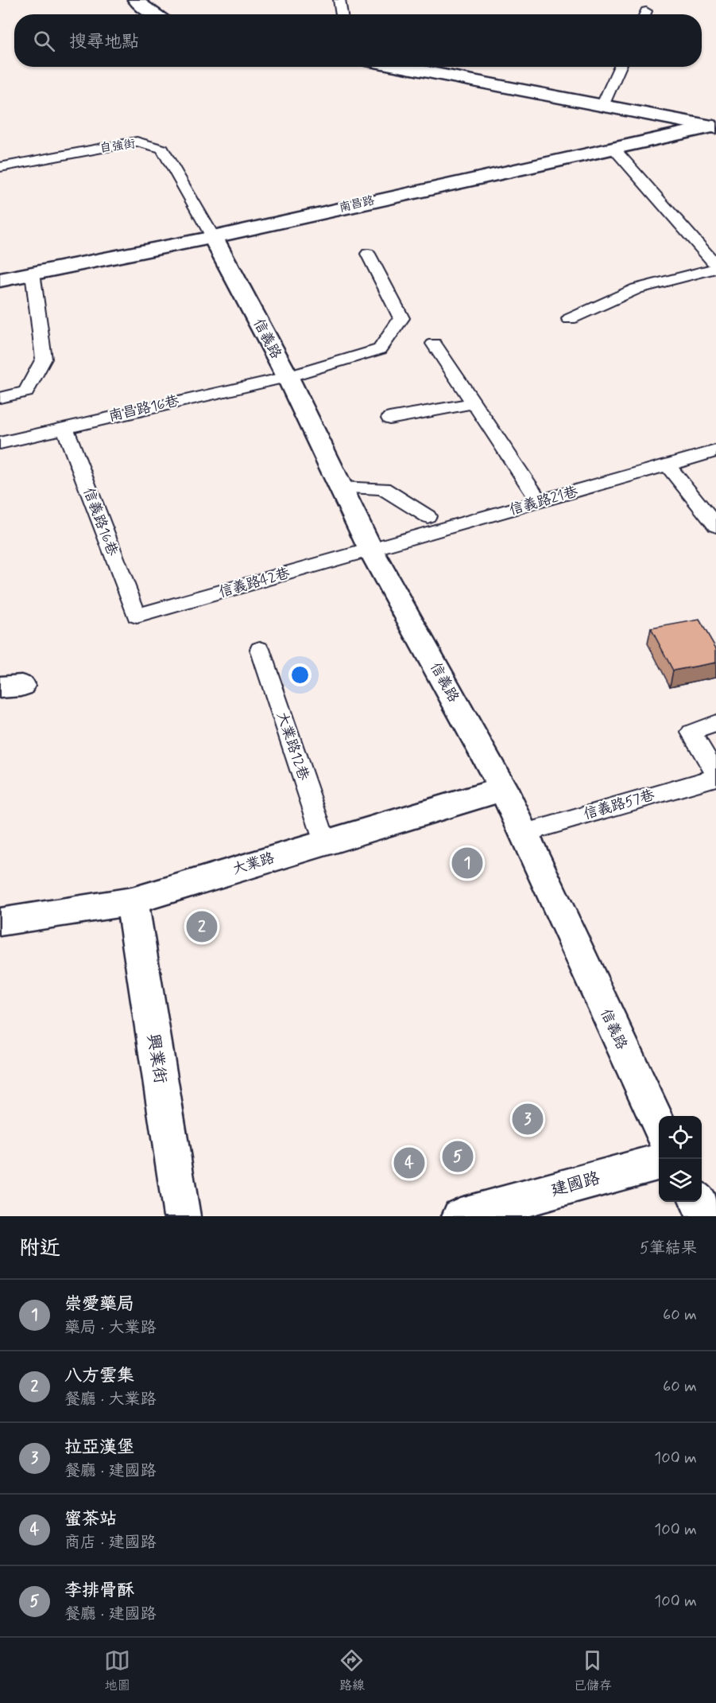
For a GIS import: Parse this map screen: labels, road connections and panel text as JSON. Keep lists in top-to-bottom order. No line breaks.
{"streets":{"street":["南昌路","信義路","大業路","興業街","建國路"],"lane":["自強街","南昌路16巷","信義路21巷","信義路16巷","信義路42巷","大業路12巷","信義路57巷"]},"crossings":[["自強街","南昌路"],["自強街","信義路"],["南昌路","信義路"],["信義路","南昌路16巷"],["信義路","信義路21巷"],["信義路","信義路42巷"],["信義路","信義路57巷"],["信義路","大業路"],["南昌路16巷","信義路16巷"],["信義路21巷","信義路42巷"],["信義路16巷","信義路42巷"],["大業路12巷","大業路"],["大業路","興業街"]],"page":{"search":"搜尋地點","pins":["1","2","3","5","4"],"heading":["附近","5筆結果"],"list":[{"mark":"1","name":"崇愛藥局","note":"藥局 · 大業路","value":"60 m"},{"mark":"2","name":"八方雲集","note":"餐廳 · 大業路","value":"60 m"},{"mark":"3","name":"拉亞漢堡","note":"餐廳 · 建國路","value":"100 m"},{"mark":"4","name":"蜜茶站","note":"商店 · 建國路","value":"100 m"},{"mark":"5","name":"李排骨酥","note":"餐廳 · 建國路","value":"100 m"}],"nav":["地圖","路線","已儲存"]}}
